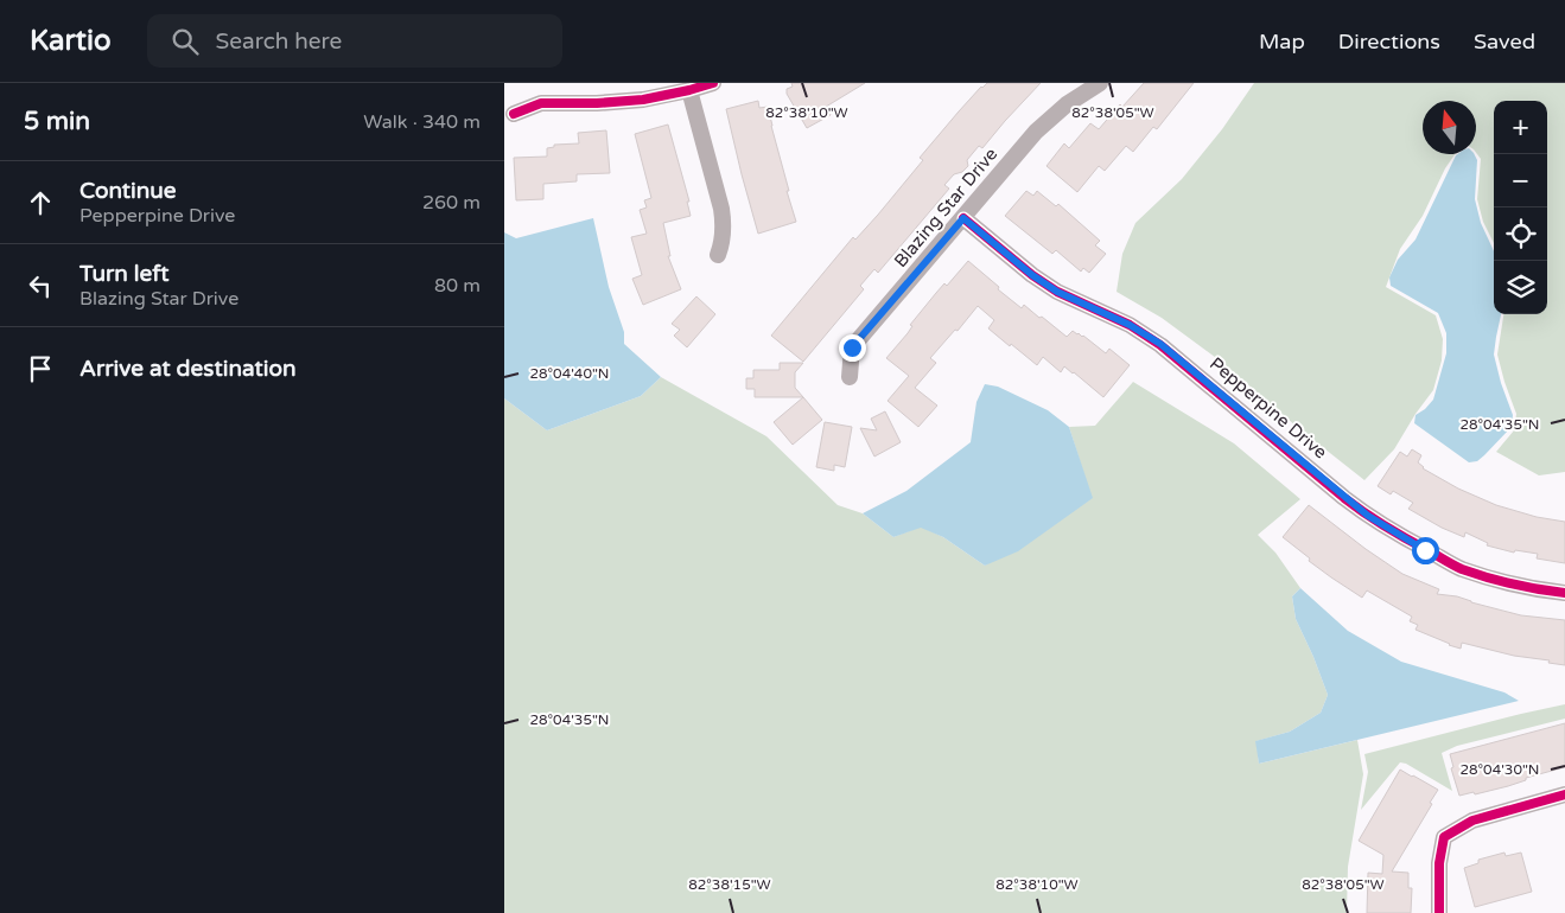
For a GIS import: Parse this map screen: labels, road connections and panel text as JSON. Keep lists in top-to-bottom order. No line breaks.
{"streets":{"street":["Blazing Star Drive","Pepperpine Drive"]},"crossings":[["Blazing Star Drive","Pepperpine Drive"]],"north":"top","page":{"header":"Kartio","search":"Search here","nav":["Map","Directions","Saved"],"heading":["5 min","Walk · 340 m"],"map_buttons":["+","−"],"list":[["Continue","Pepperpine Drive","260 m"],["Turn left","Blazing Star Drive","80 m"],"Arrive at destination"]},"coordinates":["82°38'10\"W","82°38'05\"W","28°04'40\"N","28°04'35\"N","28°04'30\"N","82°38'15\"W"]}
